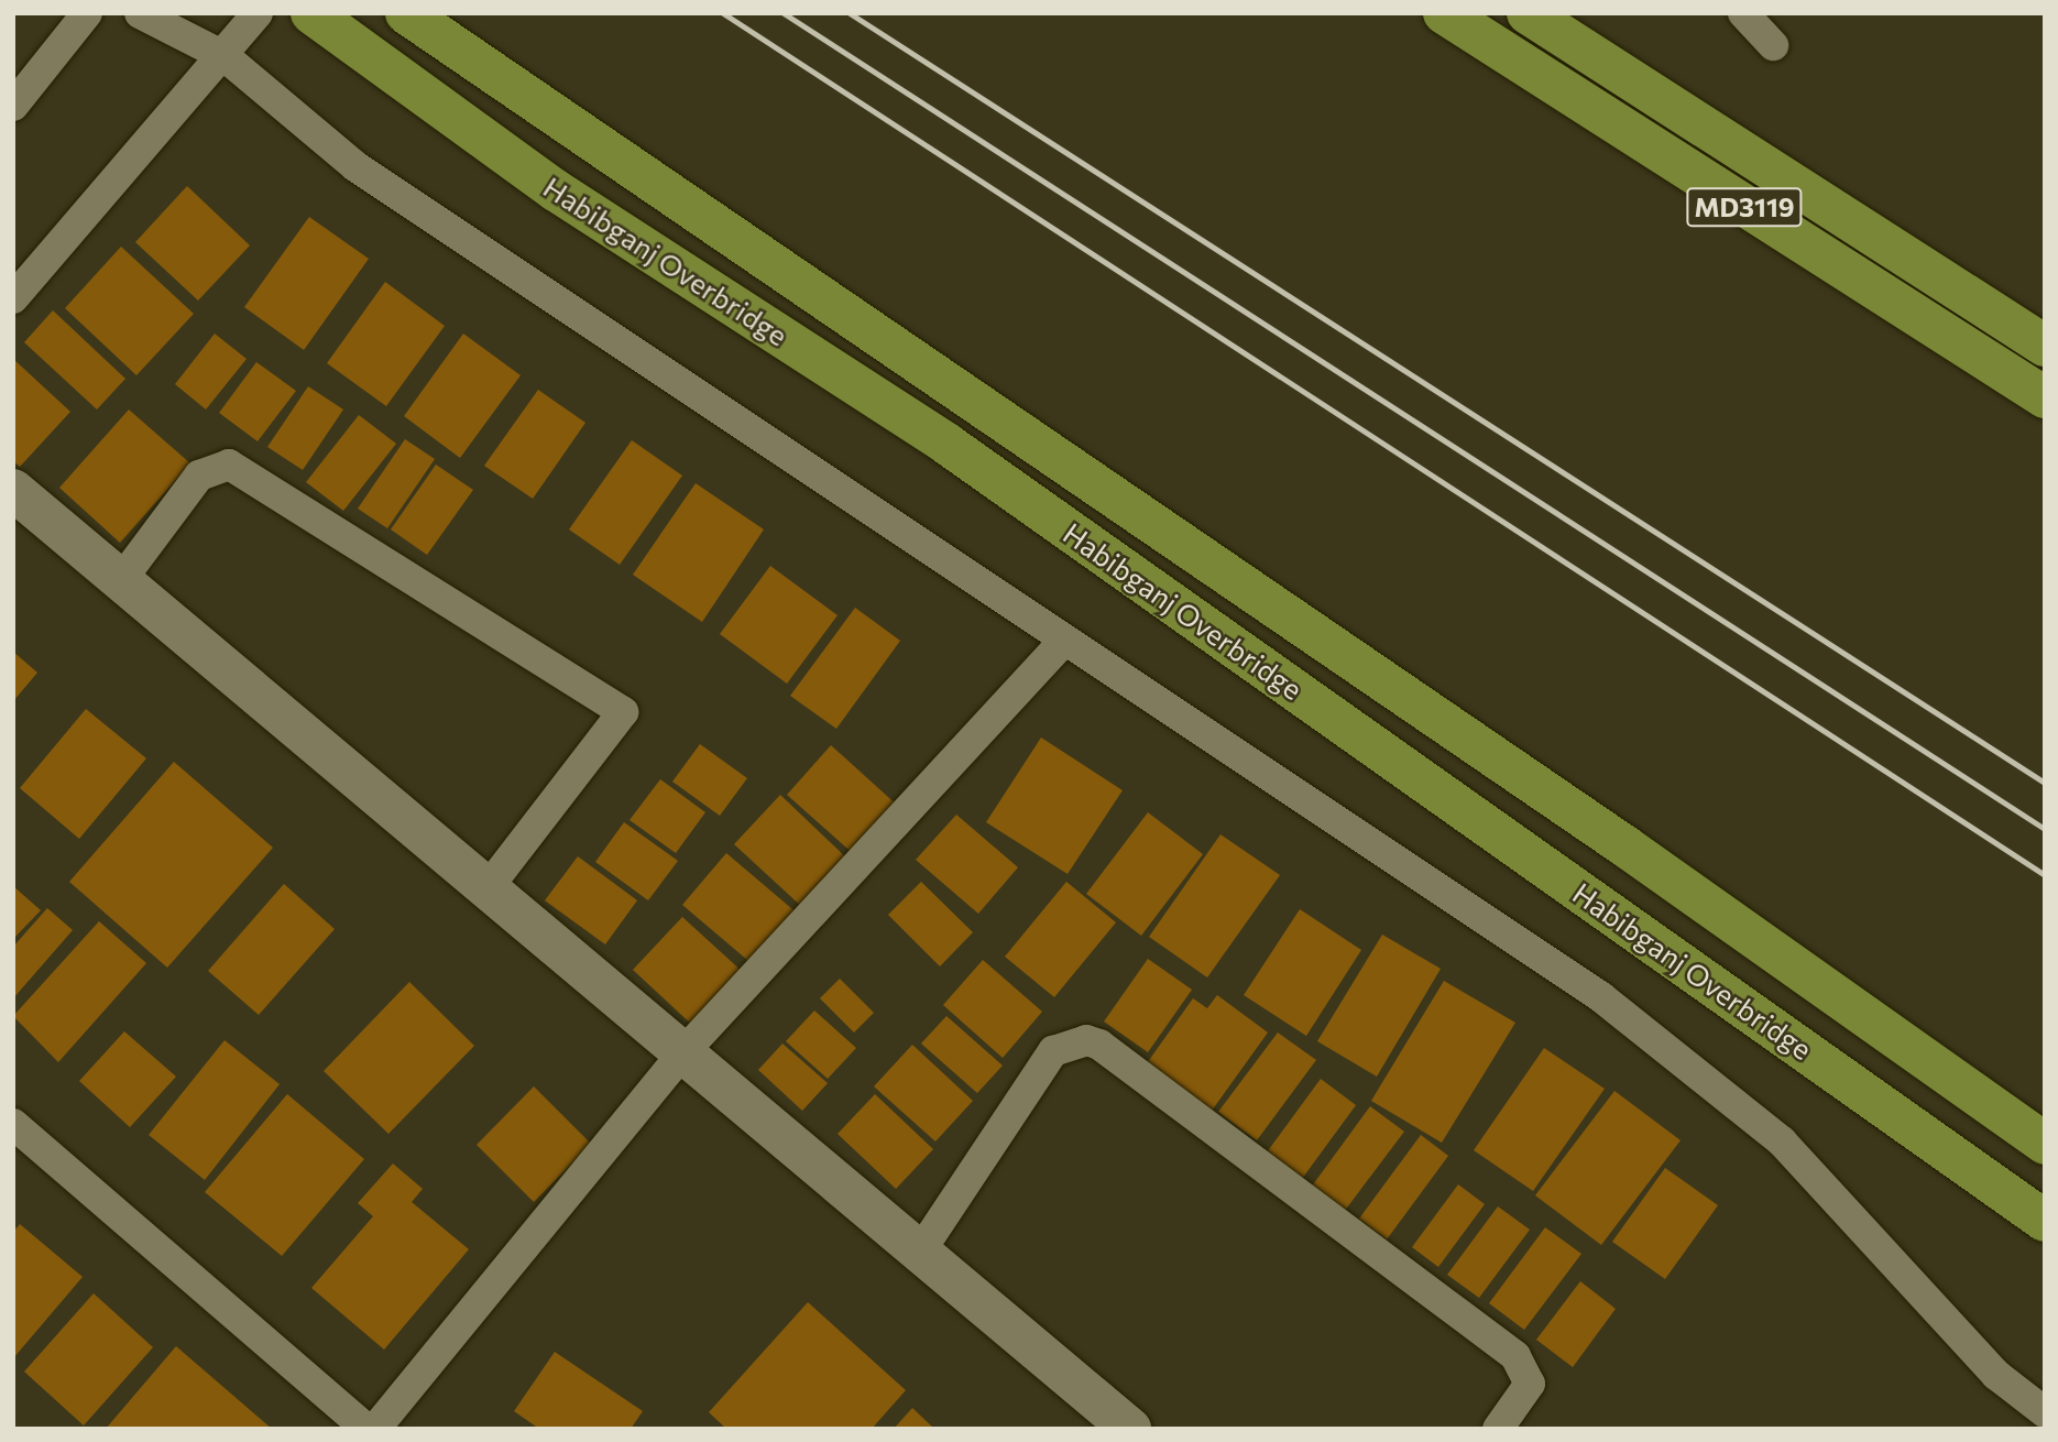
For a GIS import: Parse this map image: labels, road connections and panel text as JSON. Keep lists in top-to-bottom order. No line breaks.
{"streets":{"main road":["MD3119","Habibganj Overbridge"]}}
